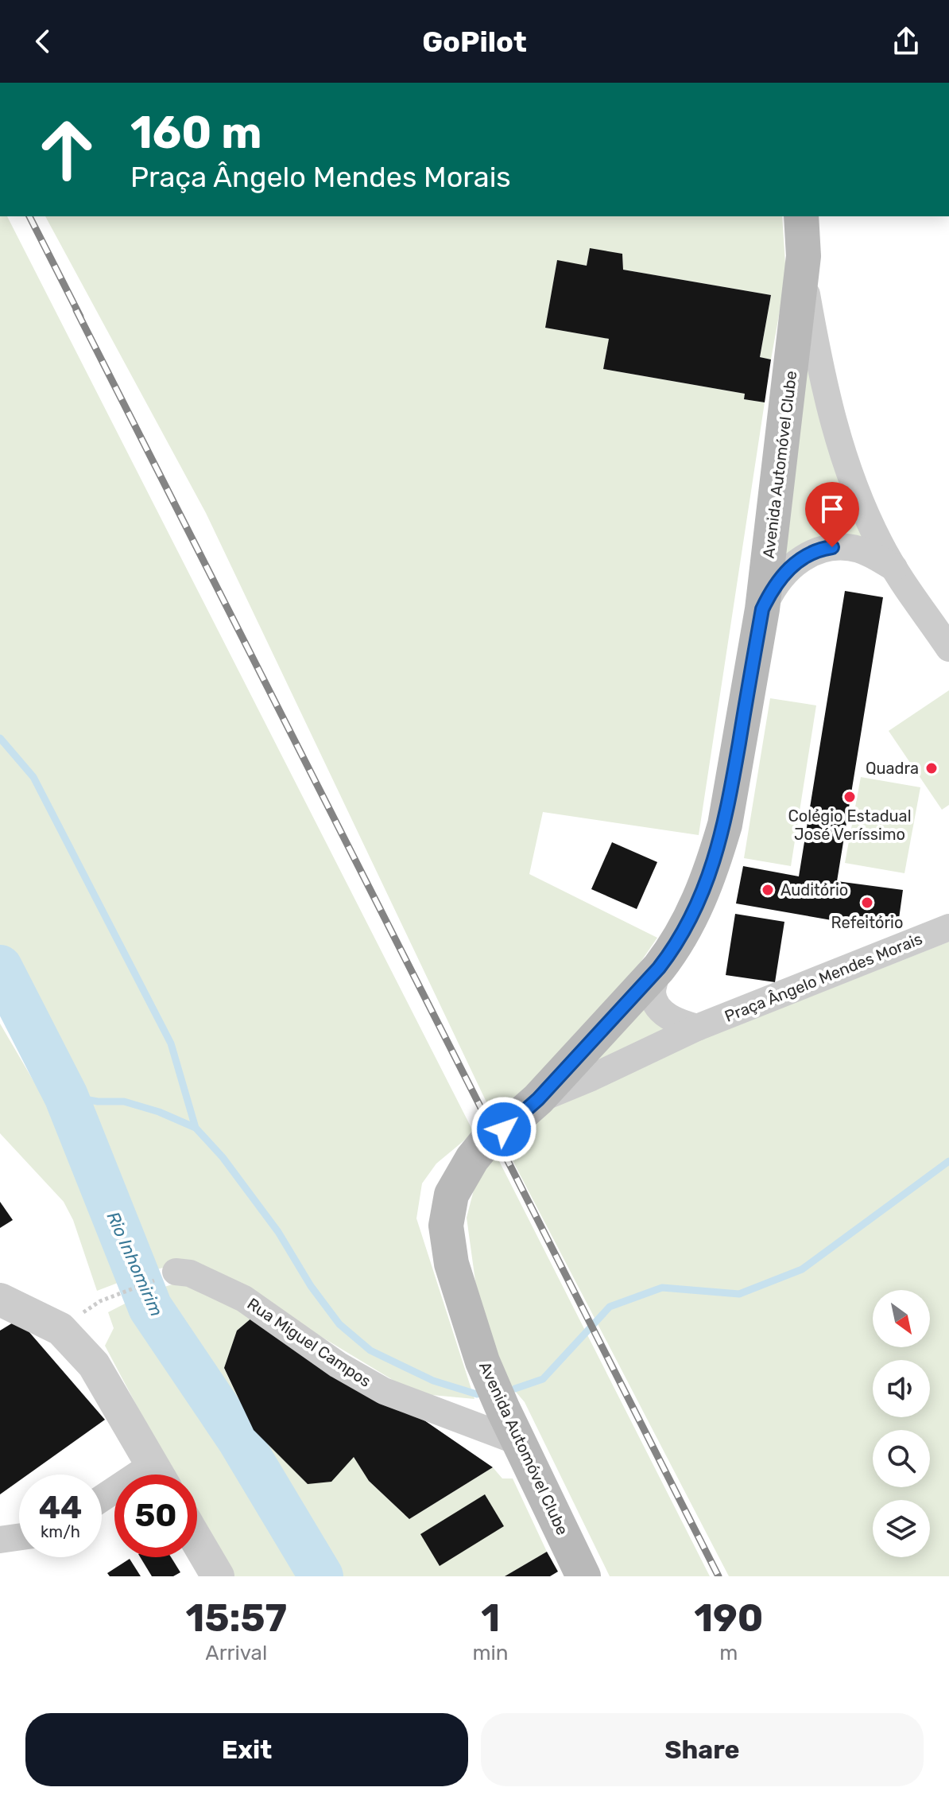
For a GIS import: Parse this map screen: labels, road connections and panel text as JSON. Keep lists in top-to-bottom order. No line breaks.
{"streets":{"main road":["Avenida Automóvel Clube"],"street":["Praça Ângelo Mendes Morais","Rua Miguel Campos"]},"crossings":[["Avenida Automóvel Clube","Praça Ângelo Mendes Morais"],["Avenida Automóvel Clube","Rua Miguel Campos"]],"water":["Rio Inhomirim"],"places":["Quadra","Colégio Estadual José Veríssimo","Auditório","Refeitório"],"north":"bottom right","page":{"header":"GoPilot","turn":["160 m","Praça Ângelo Mendes Morais"],"speed":"44 km/h","limit":"50","eta":["15:57","Arrival","1","min","190","m"],"buttons":["Exit","Share"]}}
